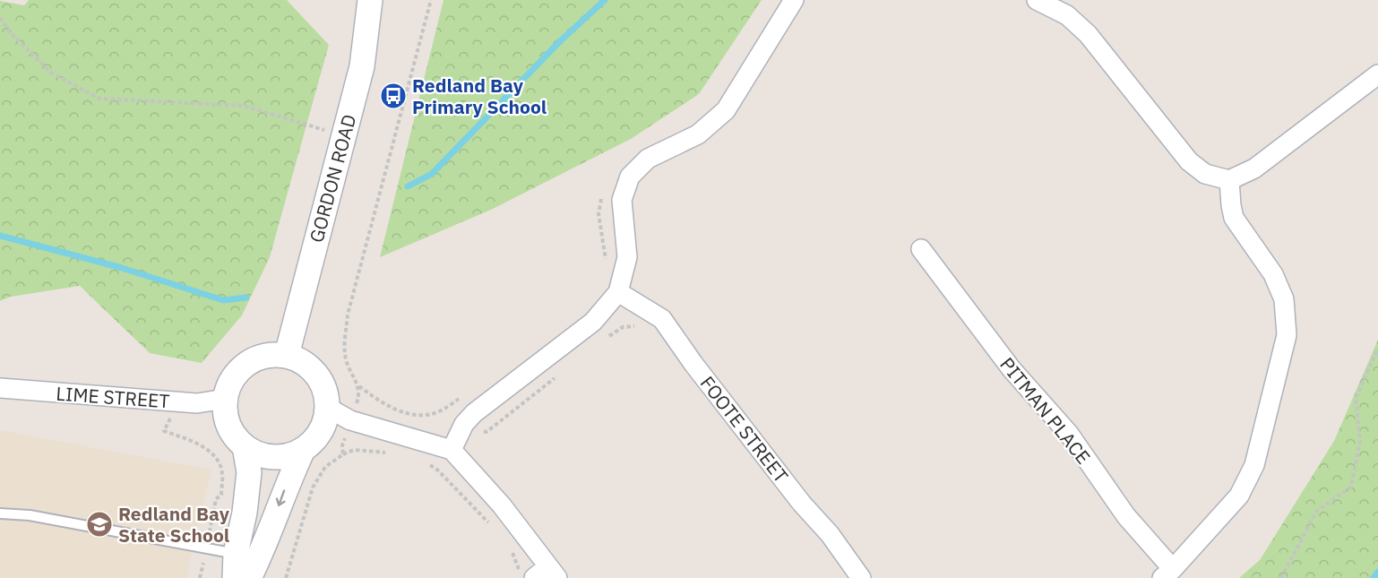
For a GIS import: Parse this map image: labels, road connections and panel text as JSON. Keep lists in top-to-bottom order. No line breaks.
{"streets":{"street":["GORDON ROAD","LIME STREET","PITMAN PLACE","FOOTE STREET"]},"crossings":[["GORDON ROAD","LIME STREET"]],"places":{"bus stop":["Redland Bay Primary School"],"school or university":["Redland Bay State School"]}}
